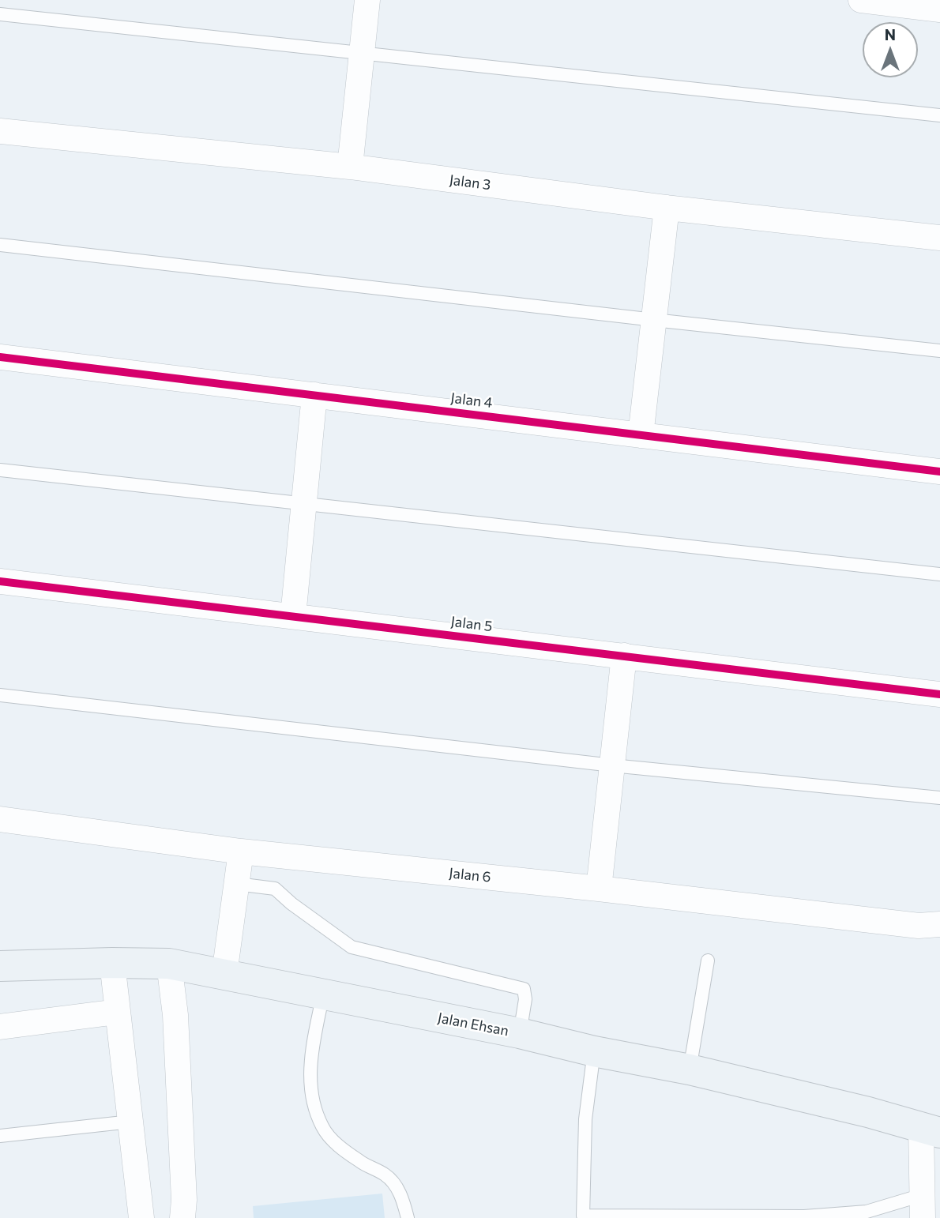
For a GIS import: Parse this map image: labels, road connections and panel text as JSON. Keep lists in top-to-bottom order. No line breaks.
{"streets":{"main road":["Jalan Ehsan"],"street":["Jalan 3","Jalan 4","Jalan 5","Jalan 6"]},"north":"top"}
